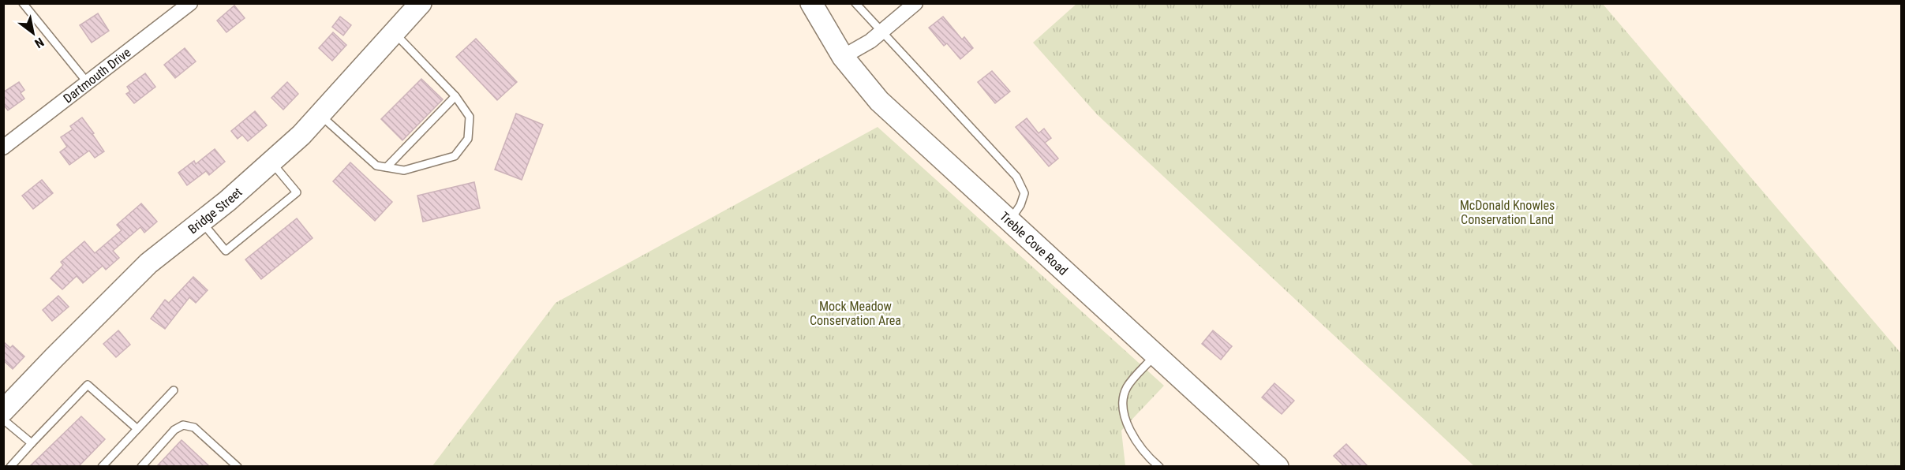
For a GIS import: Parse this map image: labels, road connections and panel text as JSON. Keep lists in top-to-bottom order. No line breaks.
{"streets":{"main road":["Bridge Street","Treble Cove Road"],"street":["Dartmouth Drive"]},"parks":["McDonald Knowles Conservation Land","Mock Meadow Conservation Area"],"north":"bottom right"}
